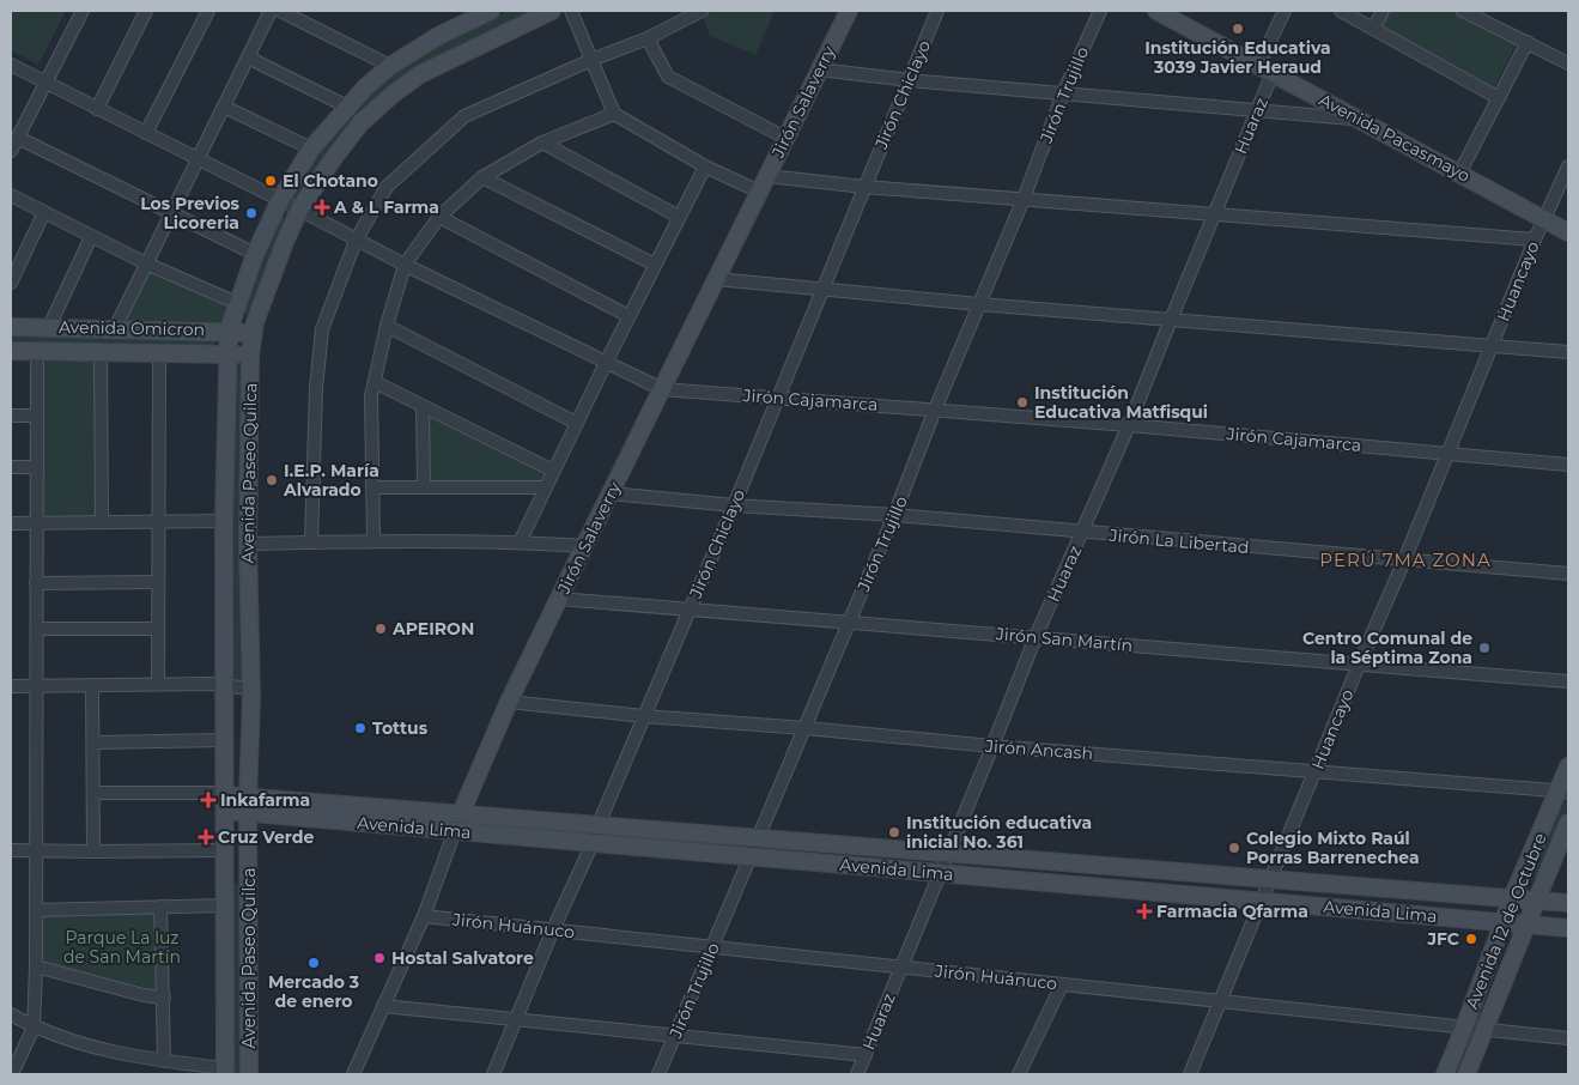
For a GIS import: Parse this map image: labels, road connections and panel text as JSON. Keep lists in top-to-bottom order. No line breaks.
{"streets":{"main road":["Jirón Salaverry","Avenida Pacasmayo","Avenida Omicron","Avenida Paseo Quilca","Avenida Lima","Avenida 12 de Octubre"],"street":["Jirón Chiclayo","Jirón Trujillo","Huaraz","Huancayo","Jirón Cajamarca","Jirón La Libertad","Jirón San Martín","Jirón Ancash","Jirón Huánuco"]},"crossings":[["Jirón Chiclayo","Jirón Cajamarca"],["Jirón Chiclayo","Jirón La Libertad"],["Jirón Chiclayo","Jirón San Martín"],["Jirón Chiclayo","Jirón Ancash"],["Jirón Chiclayo","Avenida Lima"],["Jirón Chiclayo","Jirón Huánuco"],["Jirón Trujillo","Jirón Cajamarca"],["Jirón Trujillo","Jirón La Libertad"],["Jirón Trujillo","Jirón San Martín"],["Jirón Trujillo","Jirón Ancash"],["Jirón Trujillo","Avenida Lima"],["Jirón Trujillo","Jirón Huánuco"],["Jirón Salaverry","Jirón Cajamarca"],["Jirón Salaverry","Jirón La Libertad"],["Jirón Salaverry","Jirón San Martín"],["Jirón Salaverry","Jirón Ancash"],["Jirón Salaverry","Avenida Lima"],["Jirón Salaverry","Jirón Huánuco"],["Huaraz","Avenida Pacasmayo"],["Huaraz","Jirón Cajamarca"],["Huaraz","Jirón La Libertad"],["Huaraz","Jirón San Martín"],["Huaraz","Jirón Ancash"],["Huaraz","Avenida Lima"],["Huaraz","Jirón Huánuco"],["Avenida Pacasmayo","Huancayo"],["Huancayo","Jirón Cajamarca"],["Huancayo","Jirón La Libertad"],["Huancayo","Jirón San Martín"],["Huancayo","Jirón Ancash"],["Huancayo","Avenida Lima"],["Huancayo","Jirón Huánuco"],["Avenida Omicron","Avenida Paseo Quilca"],["Avenida Paseo Quilca","Avenida Lima"],["Jirón Ancash","Avenida 12 de Octubre"],["Avenida Lima","Avenida 12 de Octubre"],["Avenida 12 de Octubre","Jirón Huánuco"]],"districts":["PERÚ 7MA ZONA"],"parks":["Parque La luz de San Martín"],"places":{"other":["Institución Educativa 3039 Javier Heraud","El Chotano","Los Previos Licoreria","Institución Educativa Matfisqui","I.E.P. María Alvarado","APEIRON","Centro Comunal de la Séptima Zona","Tottus","Institución educativa inicial No. 361","Colegio Mixto Raúl Porras Barrenechea","JFC","Hostal Salvatore","Mercado 3 de enero"],"health":["A & L Farma","Inkafarma","Cruz Verde","Farmacia Qfarma"]}}
